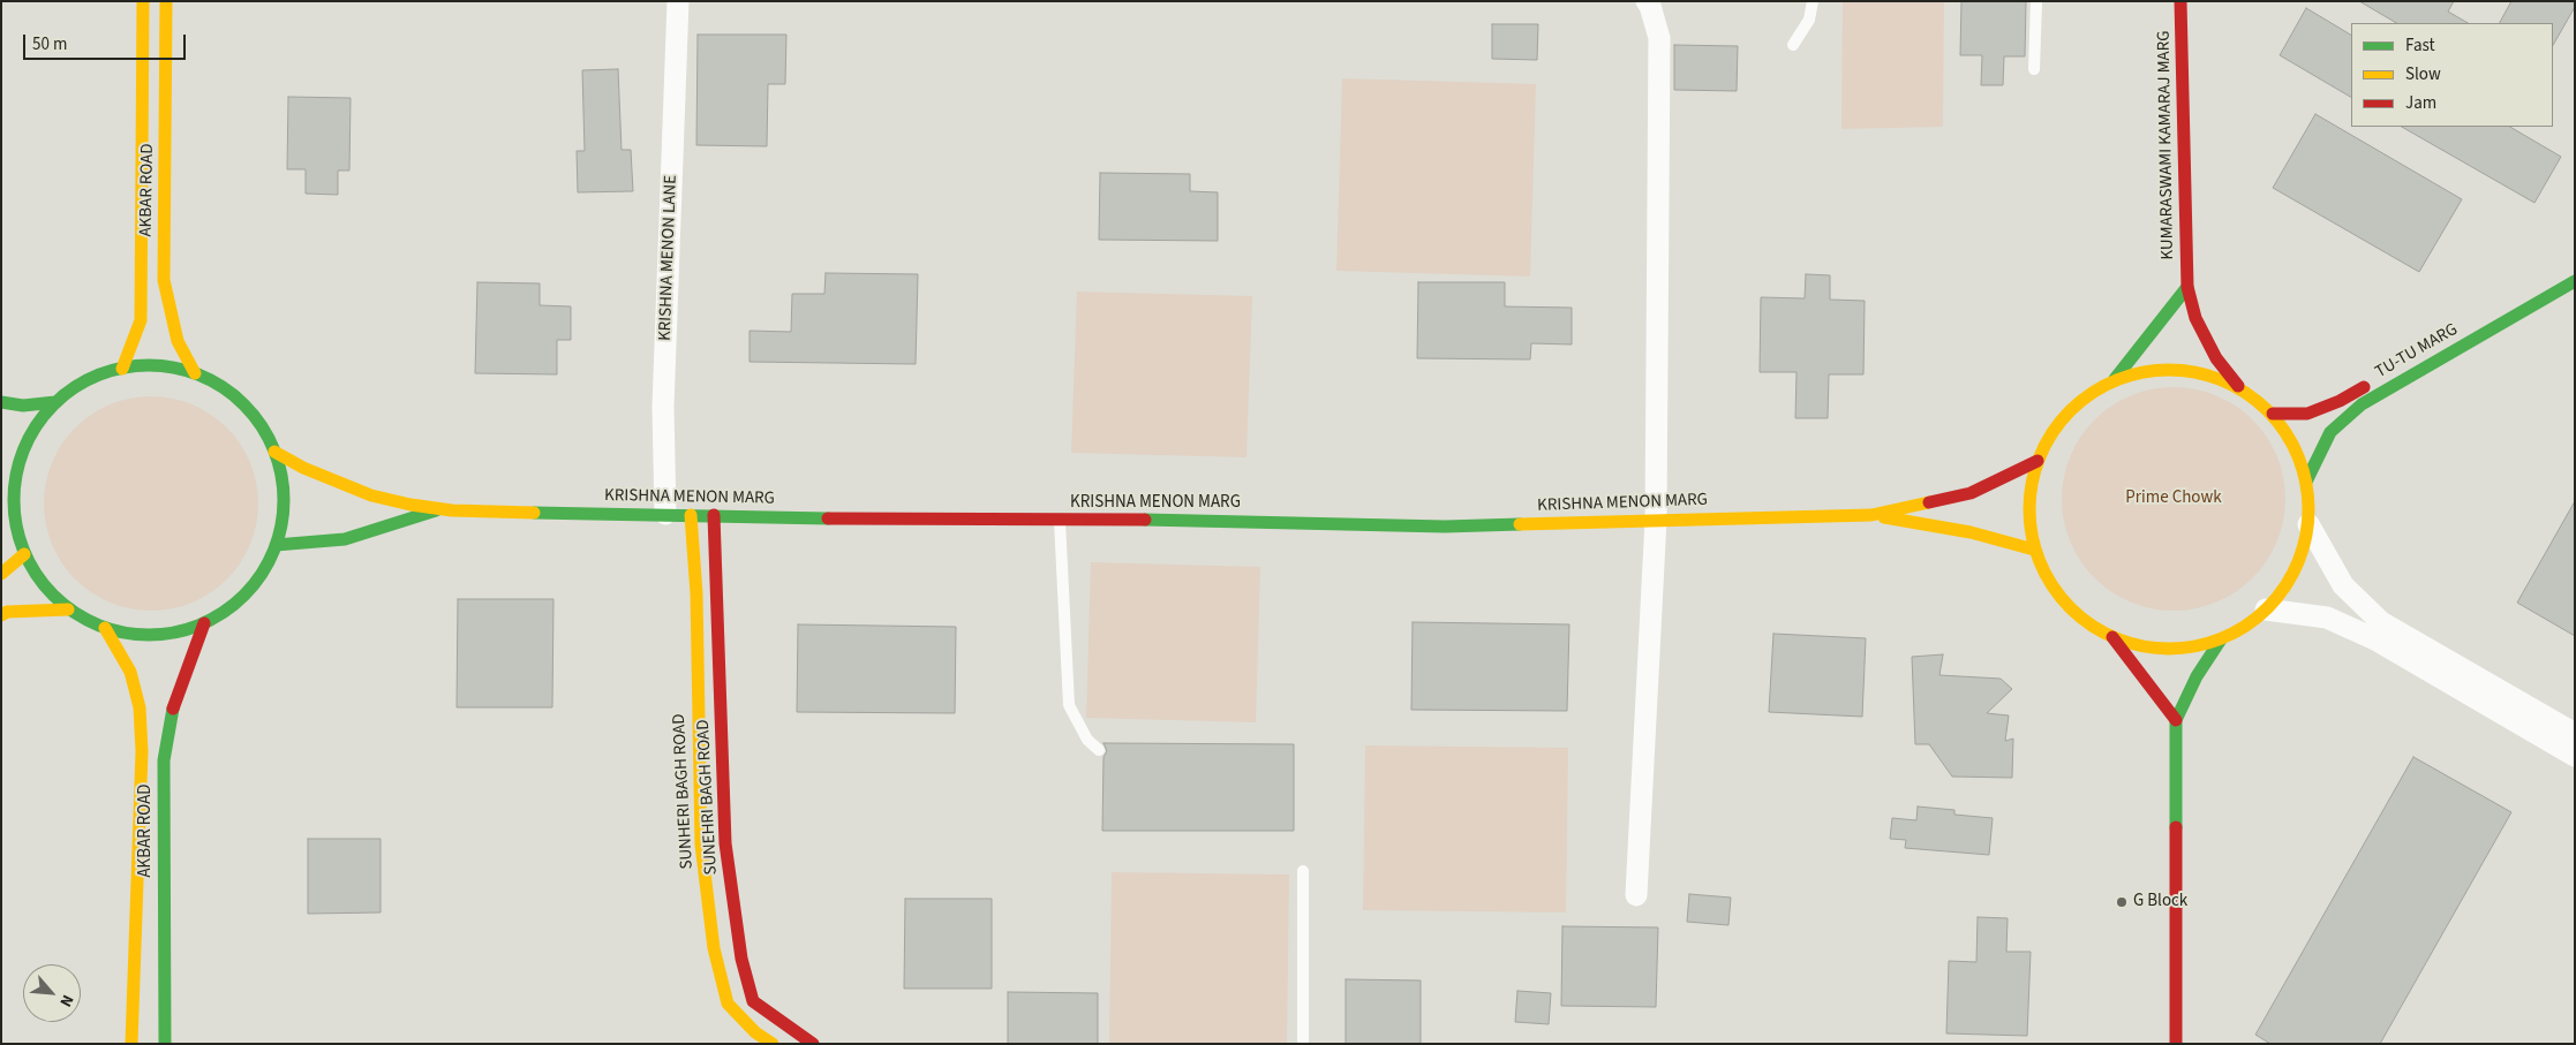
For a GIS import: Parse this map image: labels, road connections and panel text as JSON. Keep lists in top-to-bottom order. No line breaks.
{"streets":{"main road":["KUMARASWAMI KAMARAJ MARG","AKBAR ROAD","TU-TU MARG","KRISHNA MENON MARG","SUNHERI BAGH ROAD","SUNEHRI BAGH ROAD"],"street":["KRISHNA MENON LANE"]},"crossings":[["KRISHNA MENON LANE","KRISHNA MENON MARG"],["KRISHNA MENON MARG","SUNHERI BAGH ROAD"],["KRISHNA MENON MARG","SUNEHRI BAGH ROAD"]],"parks":["Prime Chowk"],"places":["G Block"],"legend":["Fast","Slow","Jam"],"scale_bar":"50 m","north":"bottom right"}
